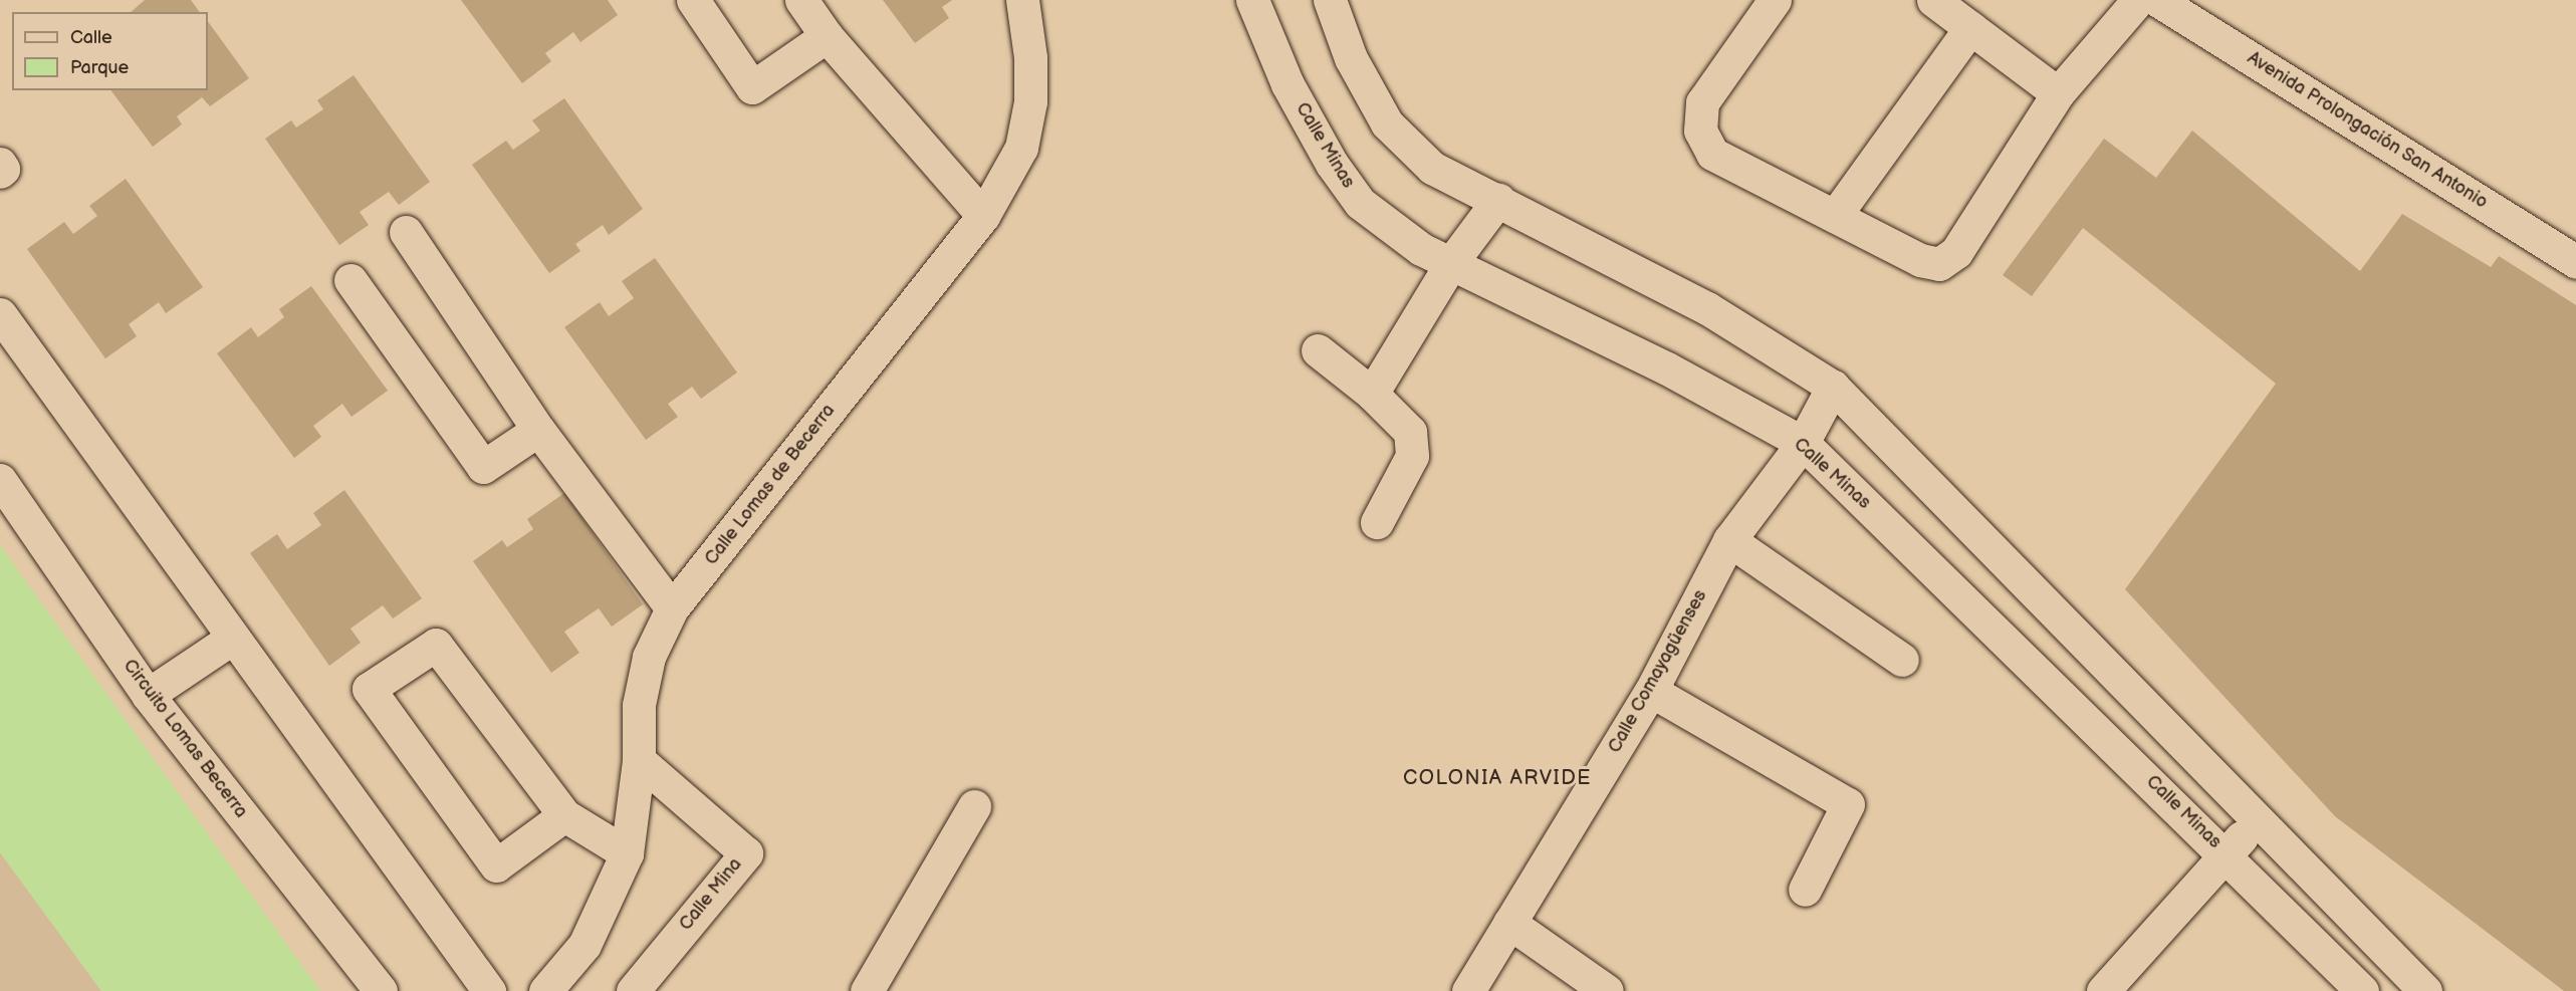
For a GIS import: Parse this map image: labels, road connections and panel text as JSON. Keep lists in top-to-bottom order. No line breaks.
{"streets":{"street":["Avenida Prolongación San Antonio","Calle Minas","Calle Lomas de Becerra","Calle Comayagüenses","Circuito Lomas Becerra","Calle Mina"]},"crossings":[["Calle Minas","Calle Comayagüenses"],["Calle Lomas de Becerra","Calle Mina"]],"districts":["COLONIA ARVIDE"],"legend":["Calle","Parque"]}
